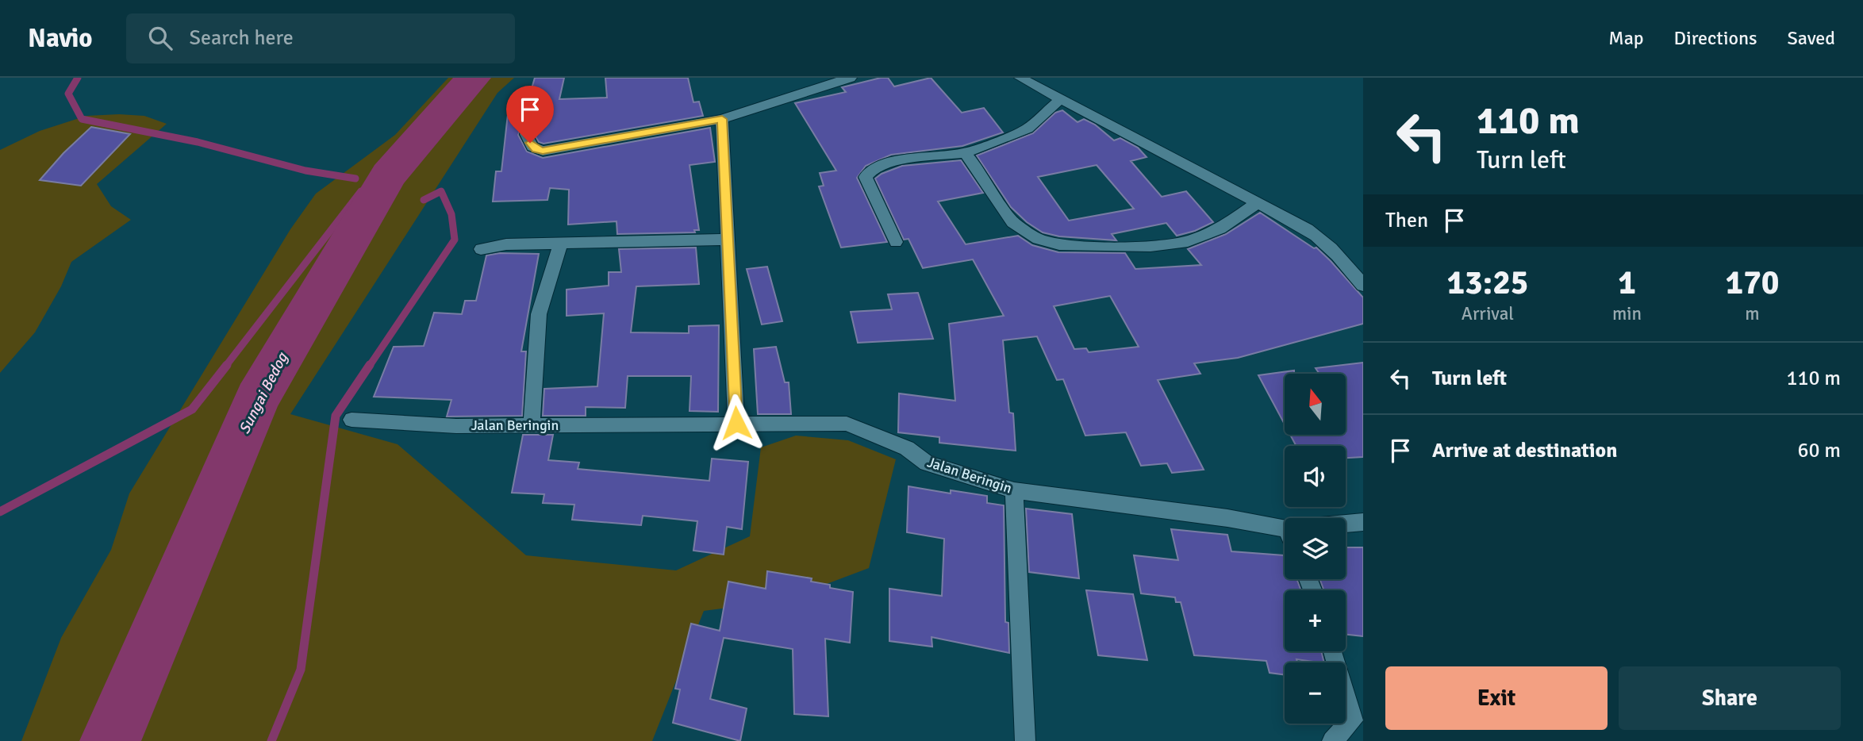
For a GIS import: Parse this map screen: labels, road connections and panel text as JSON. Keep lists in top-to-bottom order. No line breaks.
{"streets":{"street":["Jalan Beringin"]},"water":["Sungai Bedog"],"north":"top","page":{"header":"Navio","search":"Search here","nav":["Map","Directions","Saved"],"turn":["110 m","Turn left"],"then":"Then","eta":["13:25","Arrival","1","min","170","m"],"list":[{"name":"Turn left","value":"110 m"},{"name":"Arrive at destination","value":"60 m"}],"map_buttons":["+","−"],"buttons":["Exit","Share"]}}
